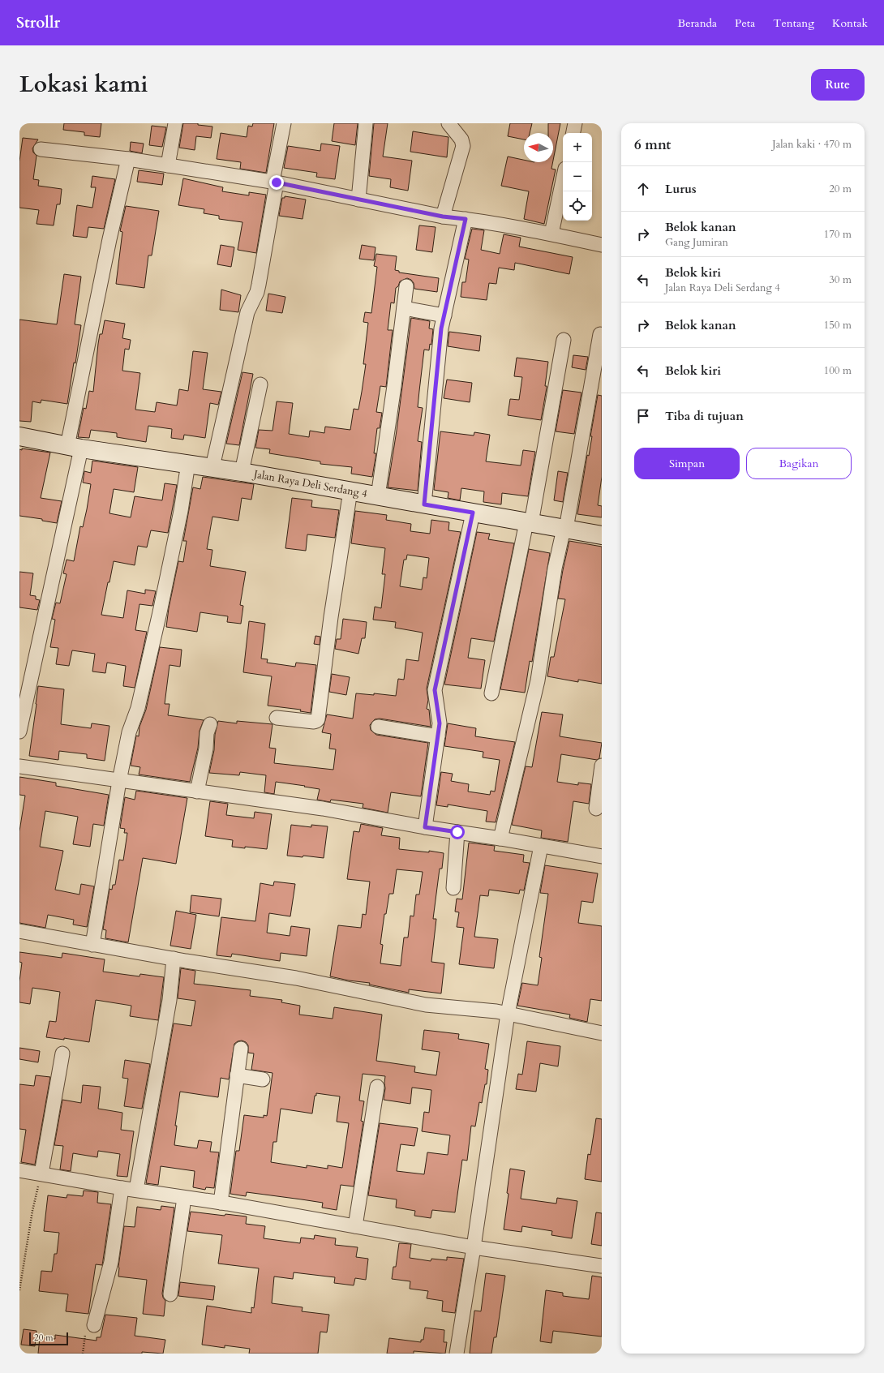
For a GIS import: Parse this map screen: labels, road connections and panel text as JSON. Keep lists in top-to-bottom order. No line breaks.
{"streets":{"street":["Jalan Raya Deli Serdang 4"]},"scale_bar":"20 m","north":"left","page":{"header":"Strollr","nav":["Beranda","Peta","Tentang","Kontak"],"title":"Lokasi kami","buttons":["Rute",["Simpan","Bagikan"]],"heading":["6 mnt","Jalan kaki · 470 m"],"map_buttons":["+","−"],"list":[["Lurus","20 m"],["Belok kanan","Gang Jumiran","170 m"],["Belok kiri","Jalan Raya Deli Serdang 4","30 m"],["Belok kanan","150 m"],["Belok kiri","100 m"],"Tiba di tujuan"],"scale":"20 m"}}
